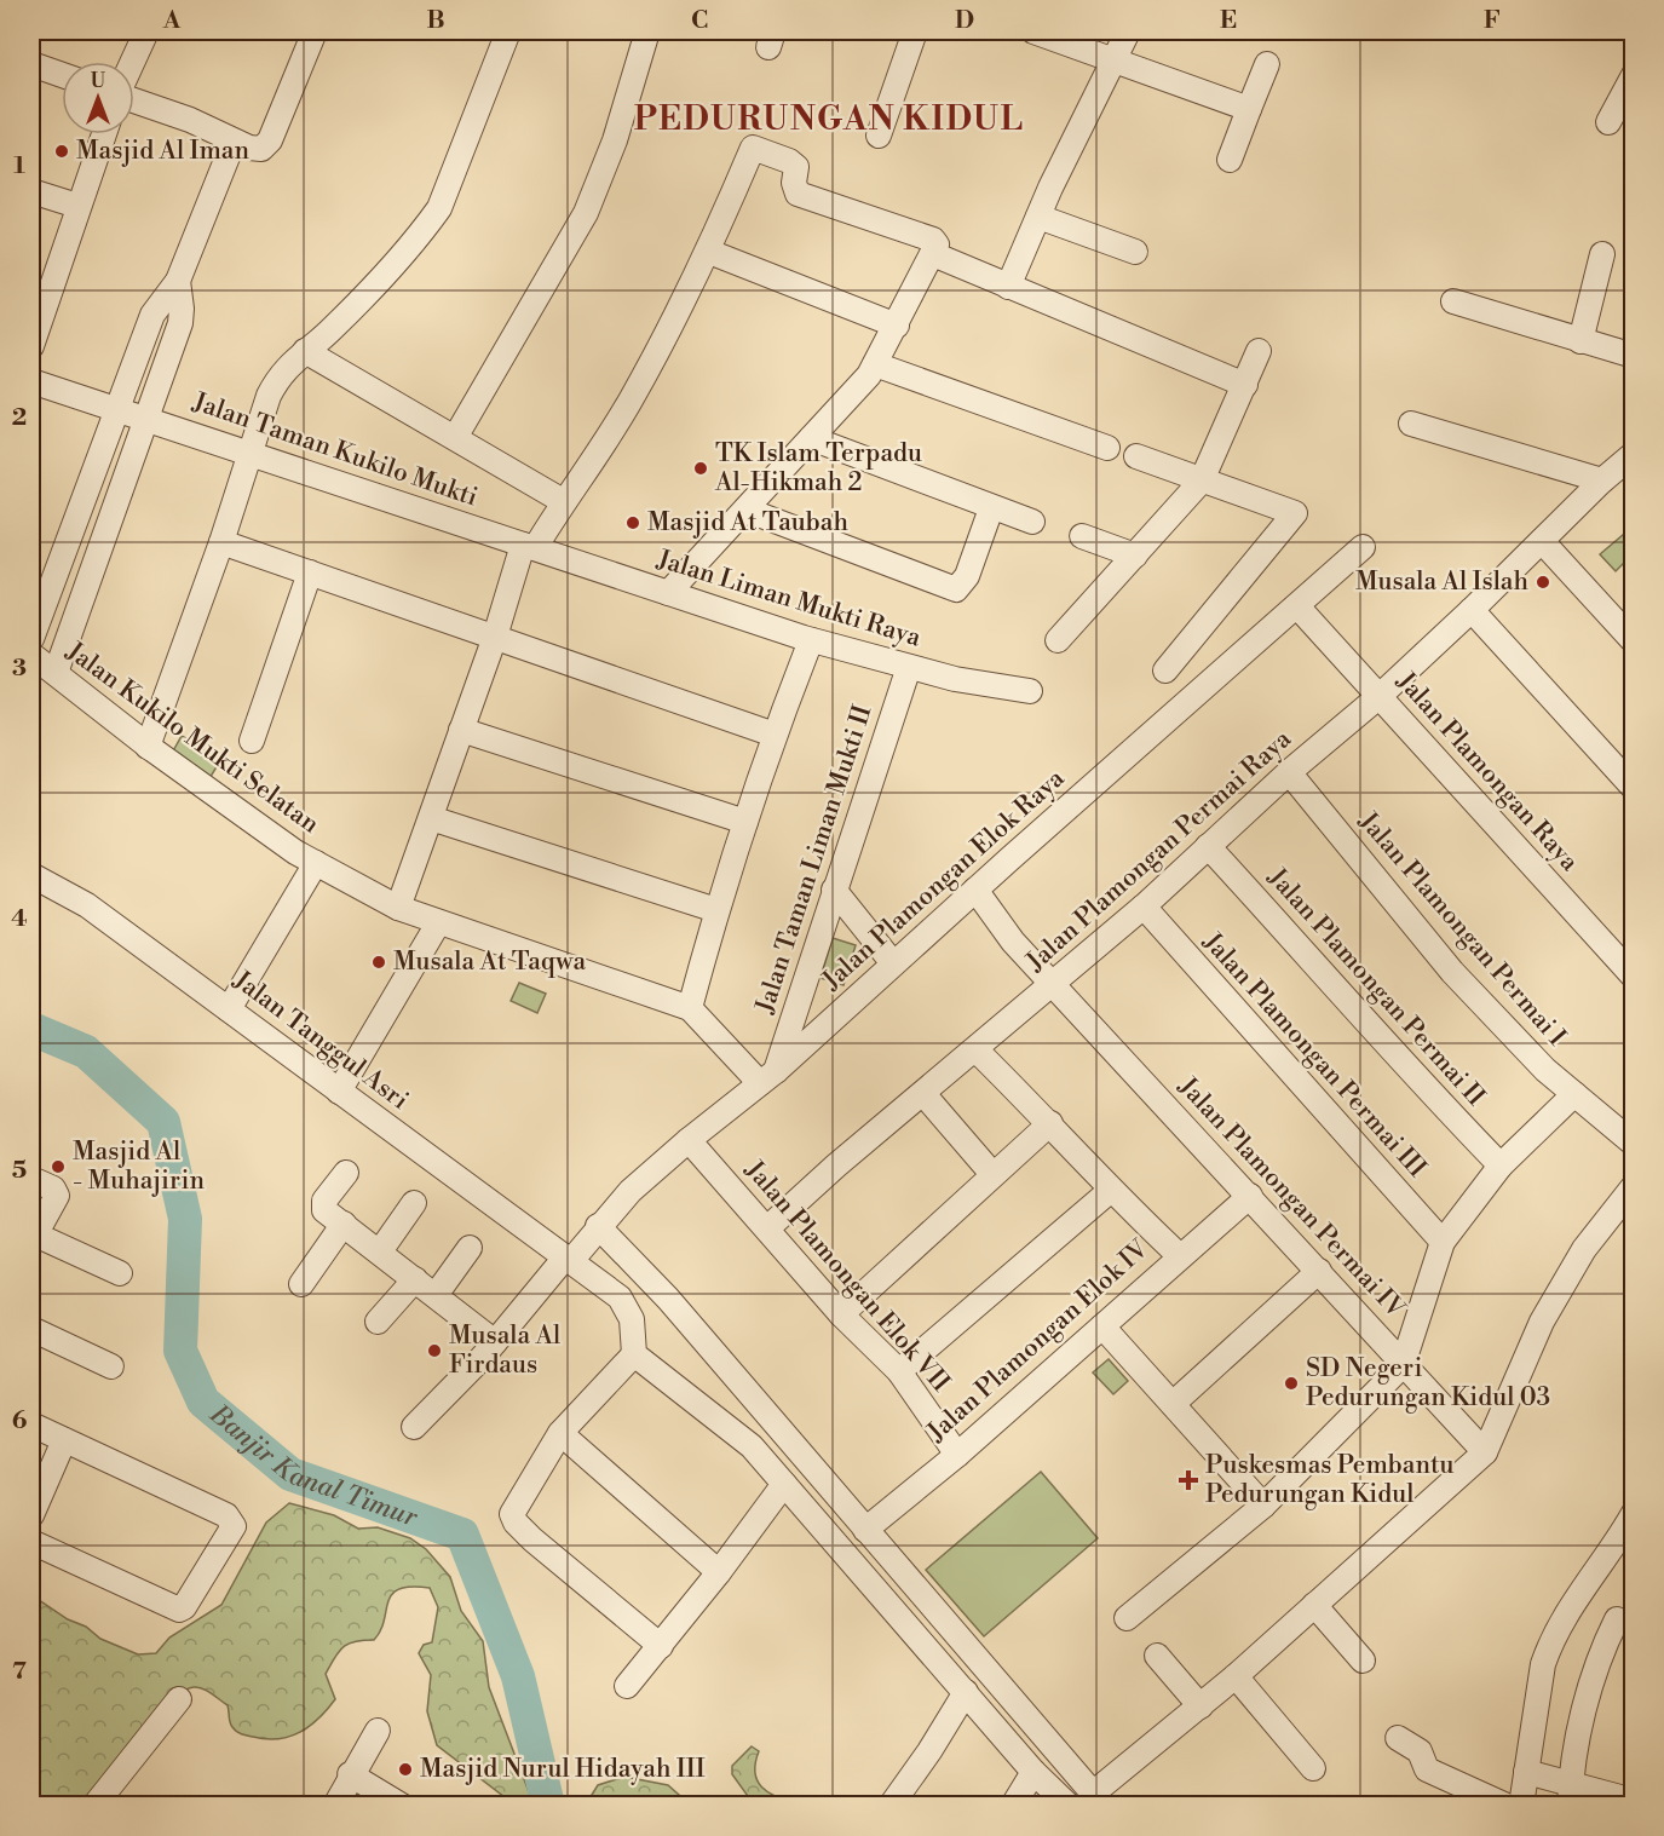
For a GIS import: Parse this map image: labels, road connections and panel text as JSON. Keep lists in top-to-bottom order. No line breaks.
{"streets":{"street":["Jalan Taman Kukilo Mukti","Jalan Liman Mukti Raya","Jalan Kukilo Mukti Selatan","Jalan Plamongan Raya","Jalan Plamongan Permai Raya","Jalan Taman Liman Mukti II","Jalan Plamongan Elok Raya","Jalan Plamongan Permai I","Jalan Plamongan Permai II","Jalan Tanggul Asri","Jalan Plamongan Permai III","Jalan Plamongan Permai IV","Jalan Plamongan Elok VII","Jalan Plamongan Elok IV"]},"crossings":[["Jalan Taman Kukilo Mukti","Jalan Liman Mukti Raya"],["Jalan Liman Mukti Raya","Jalan Taman Liman Mukti II"],["Jalan Plamongan Raya","Jalan Plamongan Permai Raya"],["Jalan Plamongan Raya","Jalan Plamongan Elok Raya"],["Jalan Plamongan Permai Raya","Jalan Plamongan Permai I"],["Jalan Plamongan Permai Raya","Jalan Plamongan Permai II"],["Jalan Plamongan Permai Raya","Jalan Plamongan Permai III"],["Jalan Plamongan Permai Raya","Jalan Plamongan Permai IV"],["Jalan Plamongan Permai Raya","Jalan Plamongan Elok VII"],["Jalan Taman Liman Mukti II","Jalan Plamongan Elok Raya"],["Jalan Plamongan Elok Raya","Jalan Tanggul Asri"],["Jalan Plamongan Elok Raya","Jalan Plamongan Permai IV"],["Jalan Plamongan Elok Raya","Jalan Plamongan Elok VII"],["Jalan Plamongan Permai IV","Jalan Plamongan Elok IV"],["Jalan Plamongan Elok VII","Jalan Plamongan Elok IV"]],"districts":["PEDURUNGAN KIDUL"],"water":["Banjir Kanal Timur"],"places":{"other":["Masjid Al Iman","TK Islam Terpadu Al-Hikmah 2","Masjid At Taubah","Musala Al Islah","Musala At Taqwa","Masjid Al - Muhajirin","Musala Al Firdaus","SD Negeri Pedurungan Kidul 03","Masjid Nurul Hidayah III"],"health":["Puskesmas Pembantu Pedurungan Kidul"]},"north":"top","grid":{"columns":["A","B","C","D","E","F"],"rows":["1","2","3","4","5","6","7"]}}
